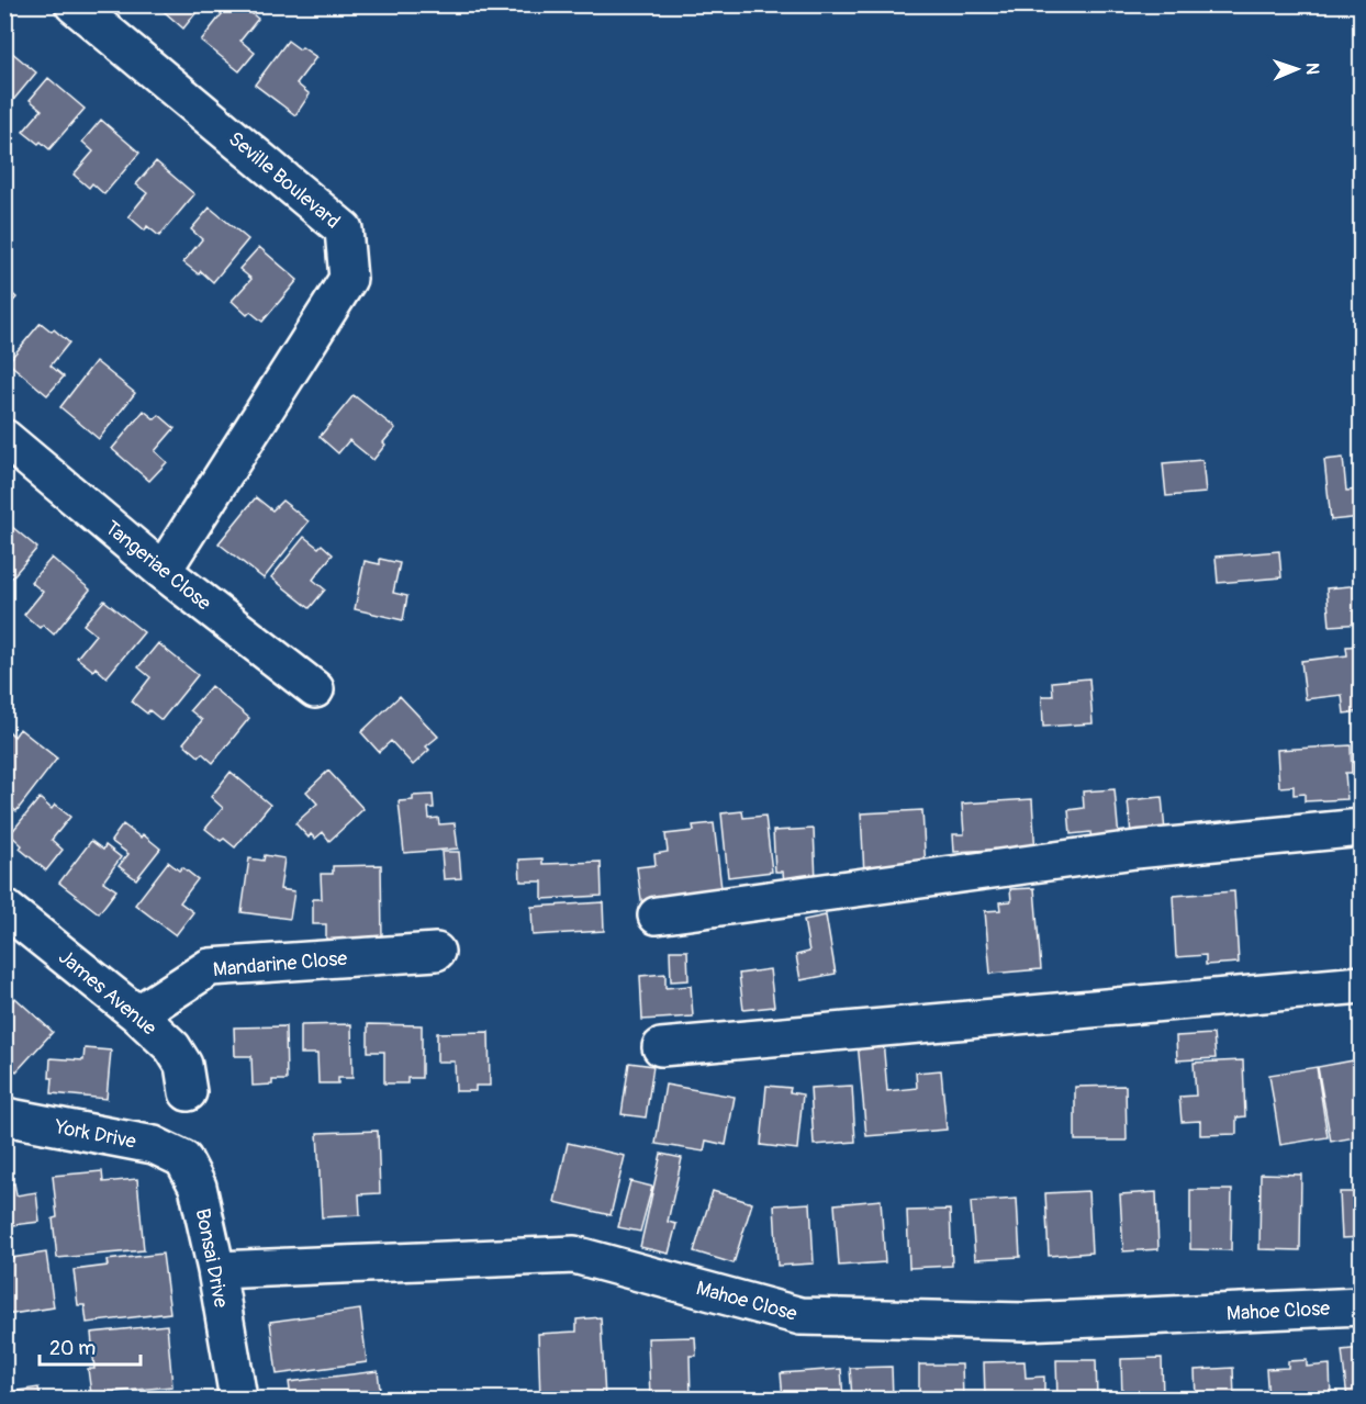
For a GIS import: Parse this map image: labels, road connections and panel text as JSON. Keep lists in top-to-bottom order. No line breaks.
{"streets":{"street":["Seville Boulevard","Tangeriae Close","Mandarine Close","James Avenue","York Drive","Bonsai Drive","Mahoe Close"]},"crossings":[["Seville Boulevard","Tangeriae Close"],["Mandarine Close","James Avenue"],["York Drive","Bonsai Drive"],["Bonsai Drive","Mahoe Close"]],"scale_bar":"20 m","north":"right"}
